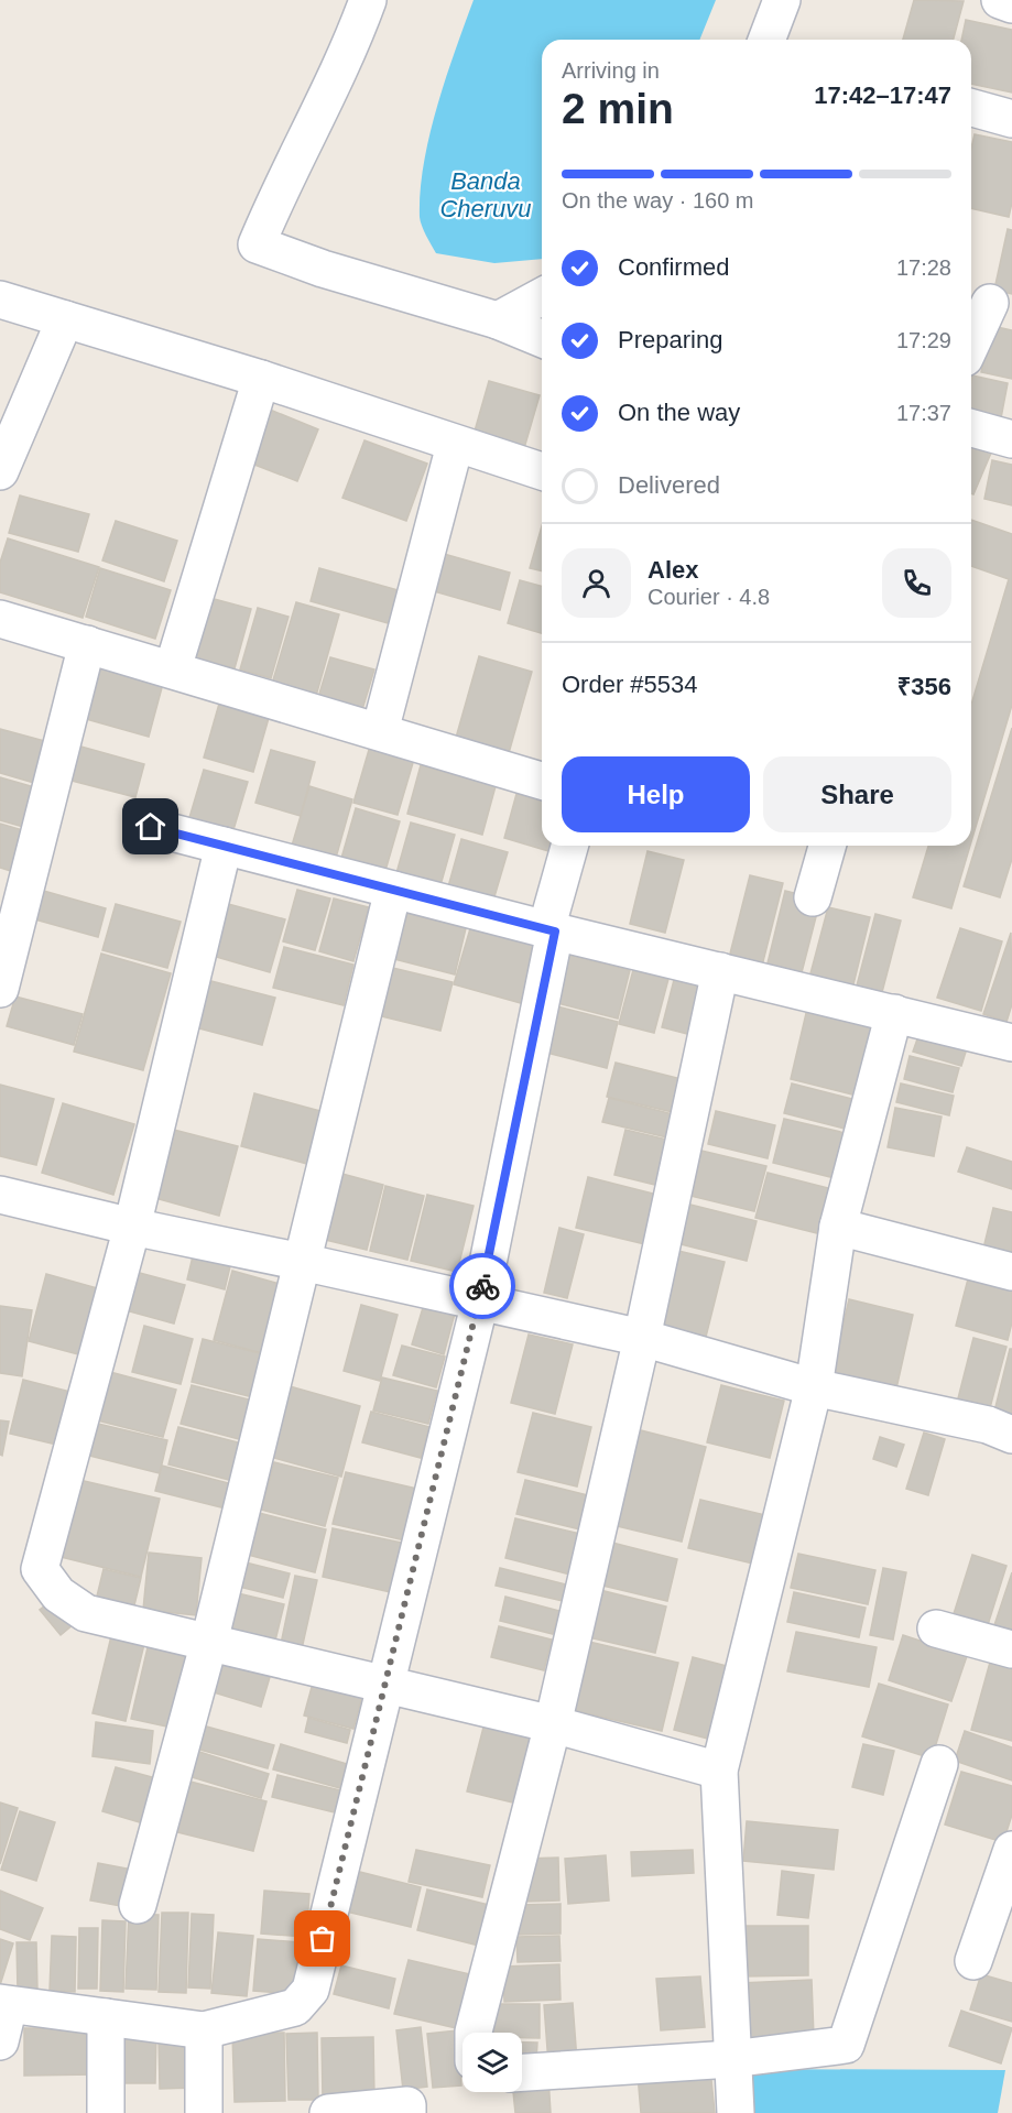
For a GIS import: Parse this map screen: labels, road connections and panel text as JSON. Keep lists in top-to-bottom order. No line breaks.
{"water":["Banda Cheruvu"],"page":{"heading":["2 min","Arriving in","17:42–17:47"],"panel":["Alex","Courier · 4.8","Order #5534","₹356"],"bar":"On the way · 160 m","list":[["Confirmed","17:28"],["Preparing","17:29"],["On the way","17:37"],"Delivered"],"buttons":["Help","Share"]}}
